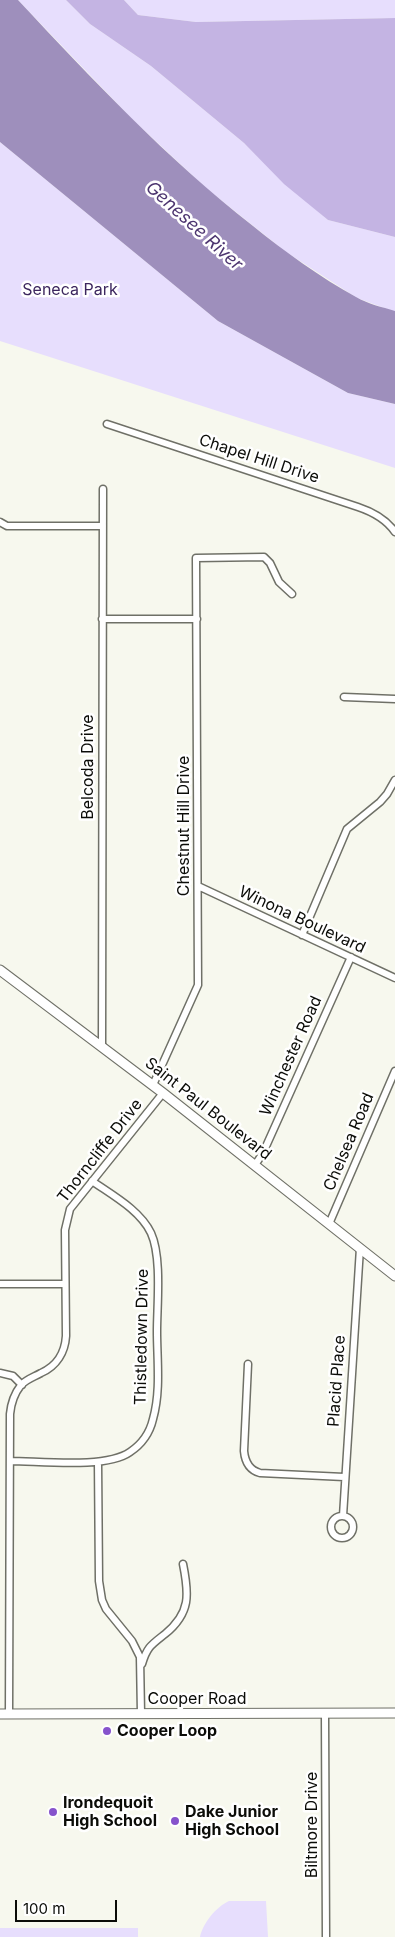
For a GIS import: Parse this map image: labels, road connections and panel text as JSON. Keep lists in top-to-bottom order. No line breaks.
{"streets":{"main road":["Saint Paul Boulevard","Cooper Road"],"street":["Chapel Hill Drive","Belcoda Drive","Chestnut Hill Drive","Winona Boulevard","Winchester Road","Chelsea Road","Thorncliffe Drive","Thistledown Drive","Placid Place","Biltmore Drive"]},"crossings":[["Belcoda Drive","Saint Paul Boulevard"],["Chestnut Hill Drive","Winona Boulevard"],["Chestnut Hill Drive","Saint Paul Boulevard"],["Winona Boulevard","Winchester Road"],["Winchester Road","Saint Paul Boulevard"],["Saint Paul Boulevard","Chelsea Road"],["Saint Paul Boulevard","Thorncliffe Drive"],["Saint Paul Boulevard","Placid Place"],["Thorncliffe Drive","Thistledown Drive"],["Cooper Road","Biltmore Drive"]],"water":["Genesee River"],"parks":["Seneca Park"],"places":["Cooper Loop","Irondequoit High School","Dake Junior High School"],"scale_bar":"100 m"}
